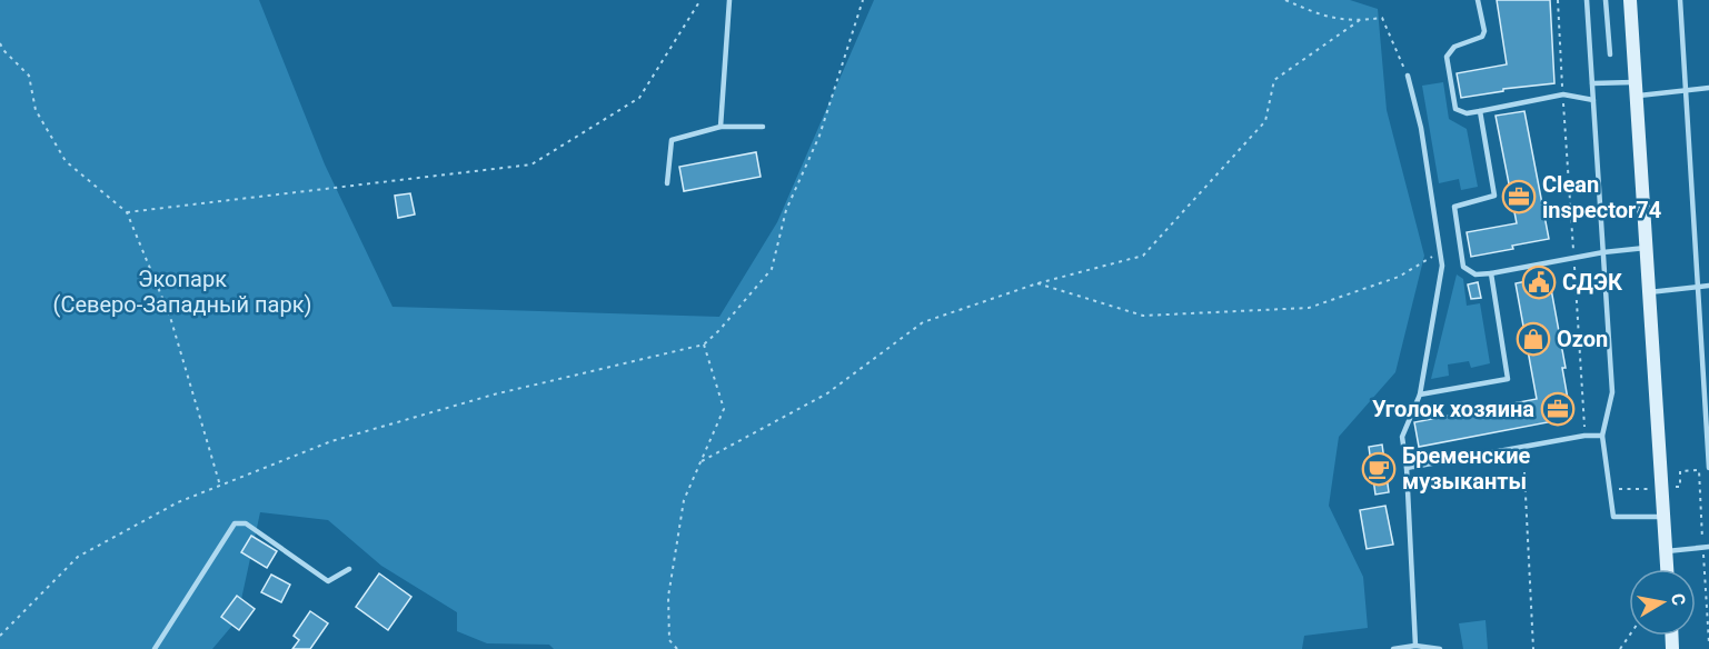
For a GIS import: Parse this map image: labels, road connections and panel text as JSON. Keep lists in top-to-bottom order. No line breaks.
{"parks":["Экопарк (Северо-Западный парк)"],"places":{"office":["Clean inspector74","Уголок хозяина"],"public building":["СДЭК"],"shop":["Ozon"],"cafe":["Бременские музыканты"]},"north":"right"}
